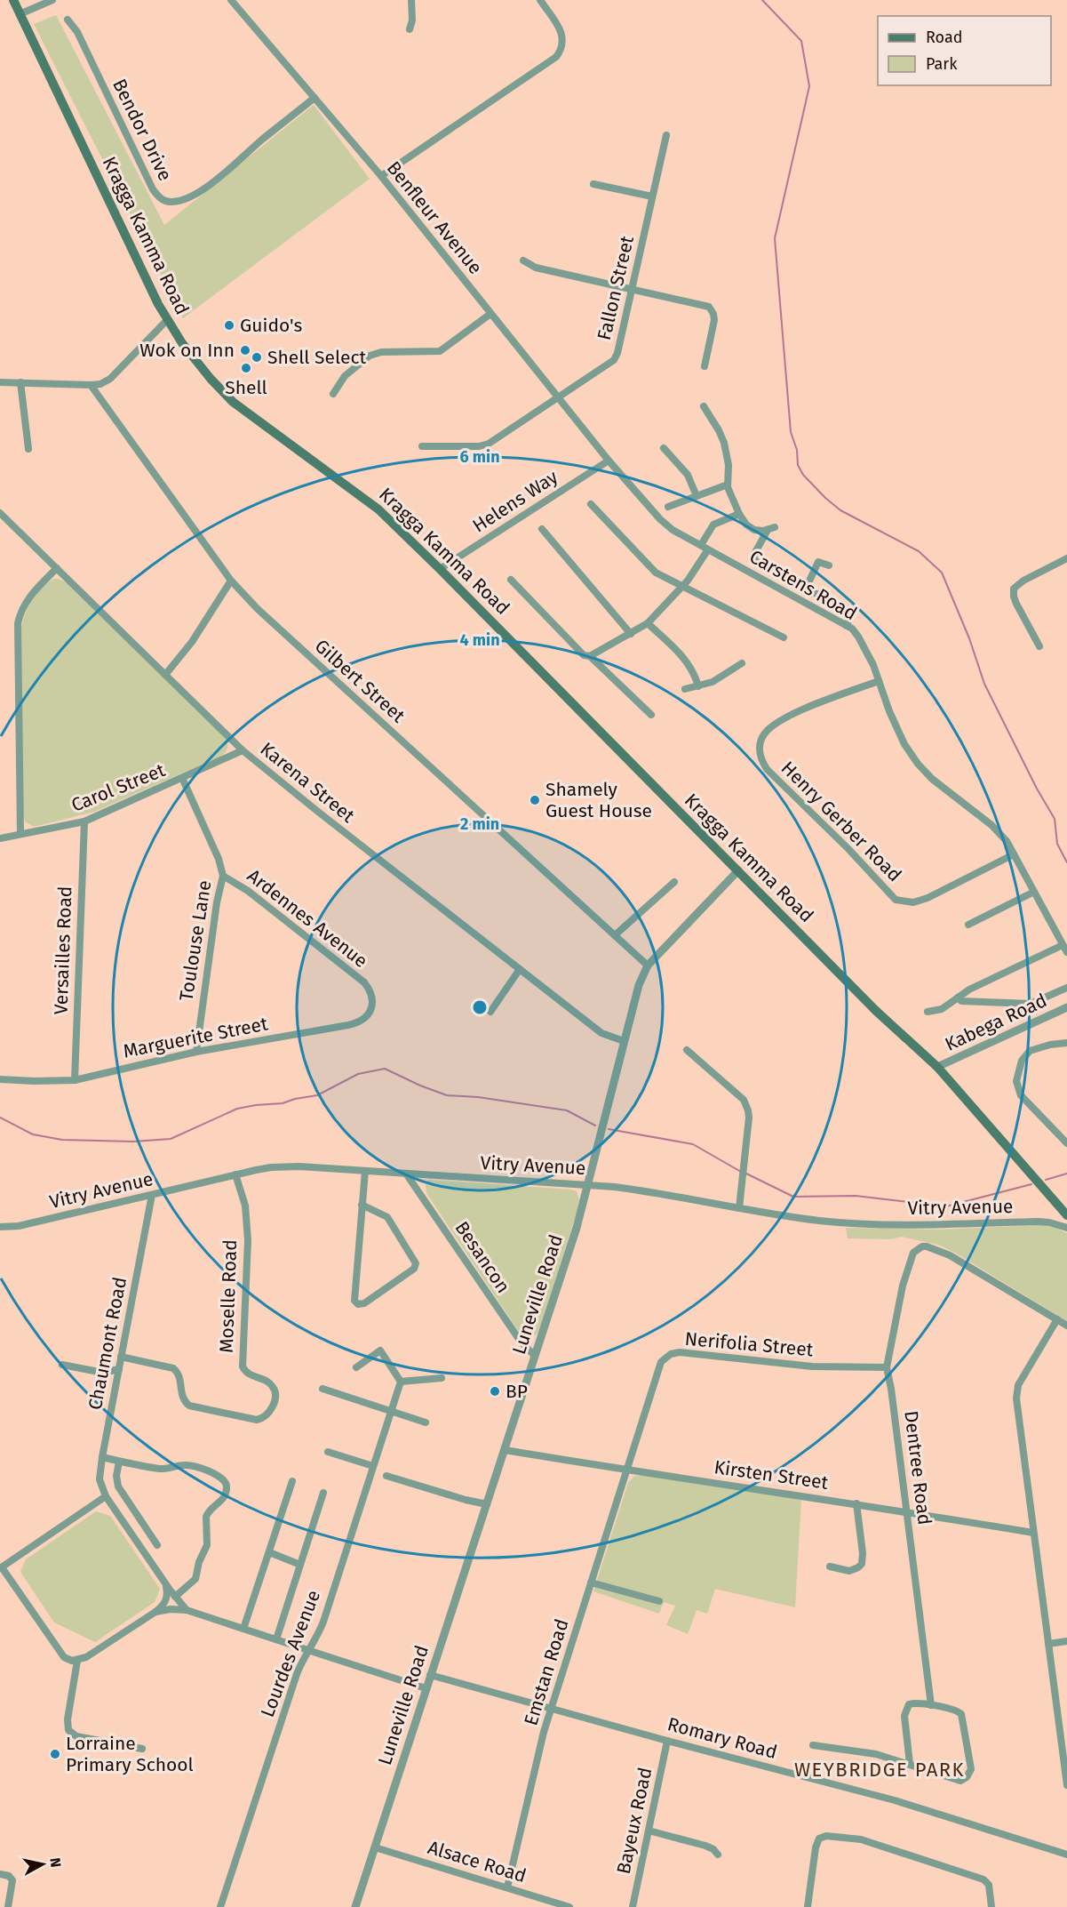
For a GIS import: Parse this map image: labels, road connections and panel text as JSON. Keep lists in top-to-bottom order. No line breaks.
{"streets":{"main road":["Kragga Kamma Road"],"street":["Bendor Drive","Benfleur Avenue","Fallon Street","Helens Way","Carstens Road","Gilbert Street","Karena Street","Carol Street","Henry Gerber Road","Ardennes Avenue","Toulouse Lane","Versailles Road","Kabega Road","Marguerite Street","Vitry Avenue","Besancon","Luneville Road","Moselle Road","Chaumont Road","Nerifolia Street","Dentree Road","Kirsten Street","Lourdes Avenue","Emstan Road","Romary Road","Bayeux Road","Alsace Road"]},"crossings":[["Bendor Drive","Benfleur Avenue"],["Benfleur Avenue","Fallon Street"],["Benfleur Avenue","Helens Way"],["Benfleur Avenue","Carstens Road"],["Kragga Kamma Road","Helens Way"],["Kragga Kamma Road","Kabega Road"],["Kragga Kamma Road","Luneville Road"],["Helens Way","Carstens Road"],["Carstens Road","Henry Gerber Road"],["Gilbert Street","Luneville Road"],["Karena Street","Carol Street"],["Karena Street","Luneville Road"],["Carol Street","Toulouse Lane"],["Carol Street","Versailles Road"],["Ardennes Avenue","Toulouse Lane"],["Ardennes Avenue","Marguerite Street"],["Toulouse Lane","Marguerite Street"],["Versailles Road","Marguerite Street"],["Vitry Avenue","Besancon"],["Vitry Avenue","Luneville Road"],["Vitry Avenue","Moselle Road"],["Vitry Avenue","Chaumont Road"],["Vitry Avenue","Dentree Road"],["Besancon","Luneville Road"],["Luneville Road","Kirsten Street"],["Luneville Road","Romary Road"],["Luneville Road","Alsace Road"],["Moselle Road","Chaumont Road"],["Nerifolia Street","Dentree Road"],["Nerifolia Street","Kirsten Street"],["Nerifolia Street","Emstan Road"],["Dentree Road","Kirsten Street"],["Kirsten Street","Emstan Road"],["Emstan Road","Romary Road"],["Emstan Road","Alsace Road"],["Romary Road","Bayeux Road"]],"districts":["WEYBRIDGE PARK"],"places":["Guido's","Wok on Inn","Shell Select","Shell","Shamely Guest House","BP","Lorraine Primary School"],"legend":["Road","Park"],"north":"right","rings":["6 min","4 min","2 min"]}
